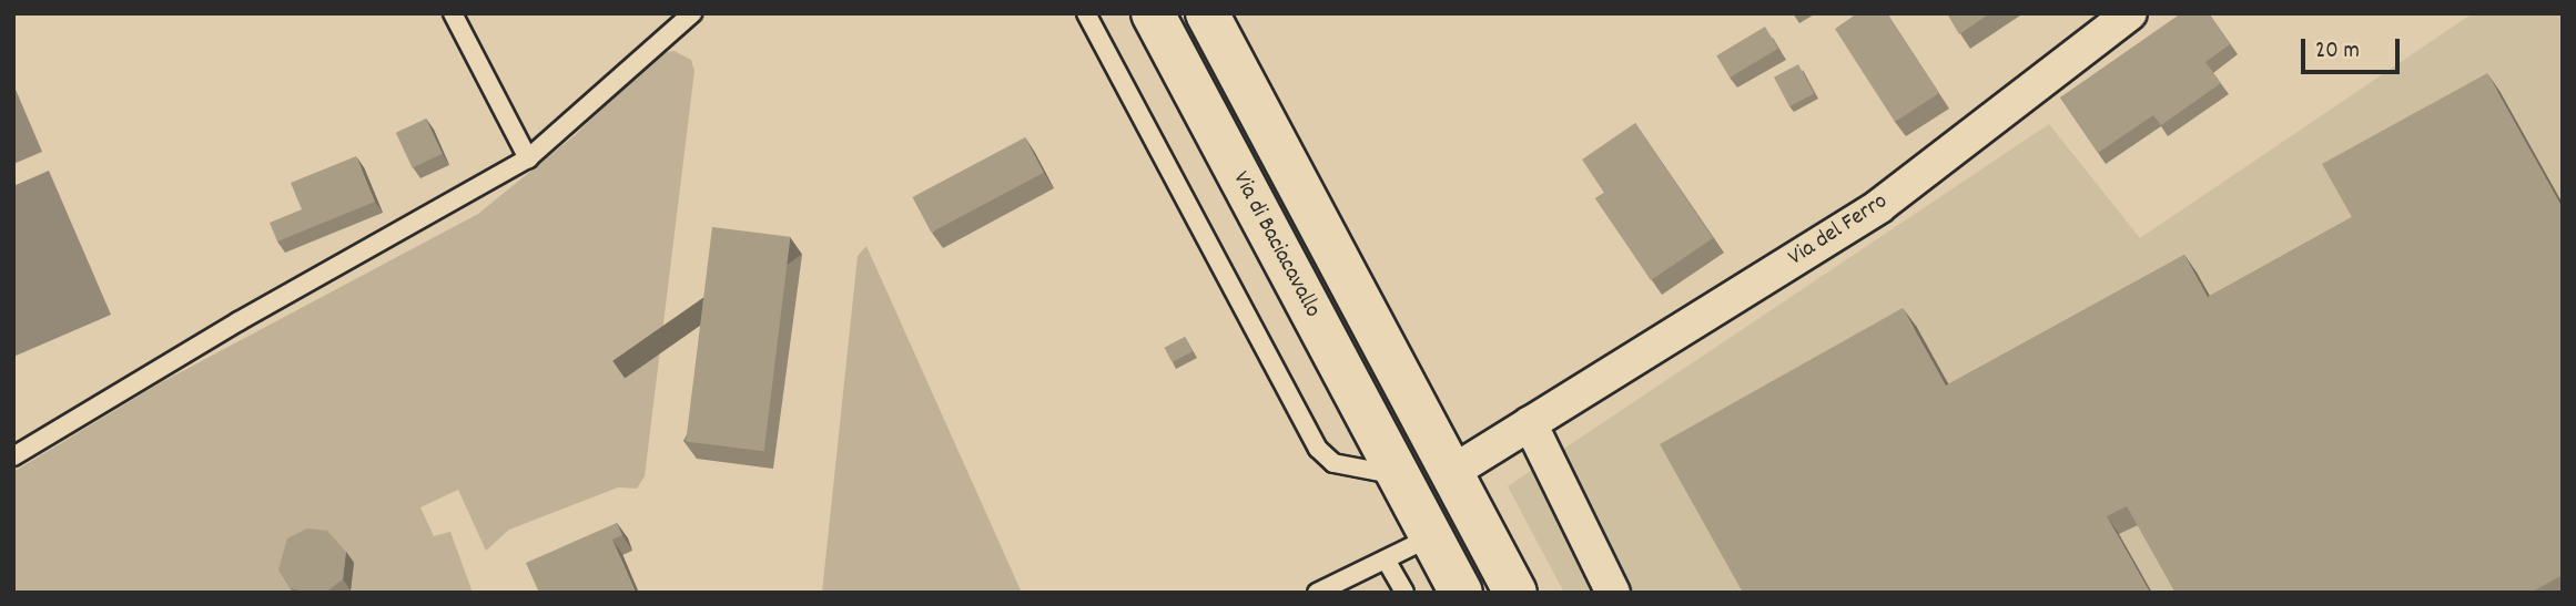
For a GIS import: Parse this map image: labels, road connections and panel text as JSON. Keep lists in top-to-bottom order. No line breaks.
{"streets":{"main road":["Via di Baciacavallo"],"street":["Via del Ferro"]},"crossings":[["Via del Ferro","Via di Baciacavallo"]],"scale_bar":"20 m"}
